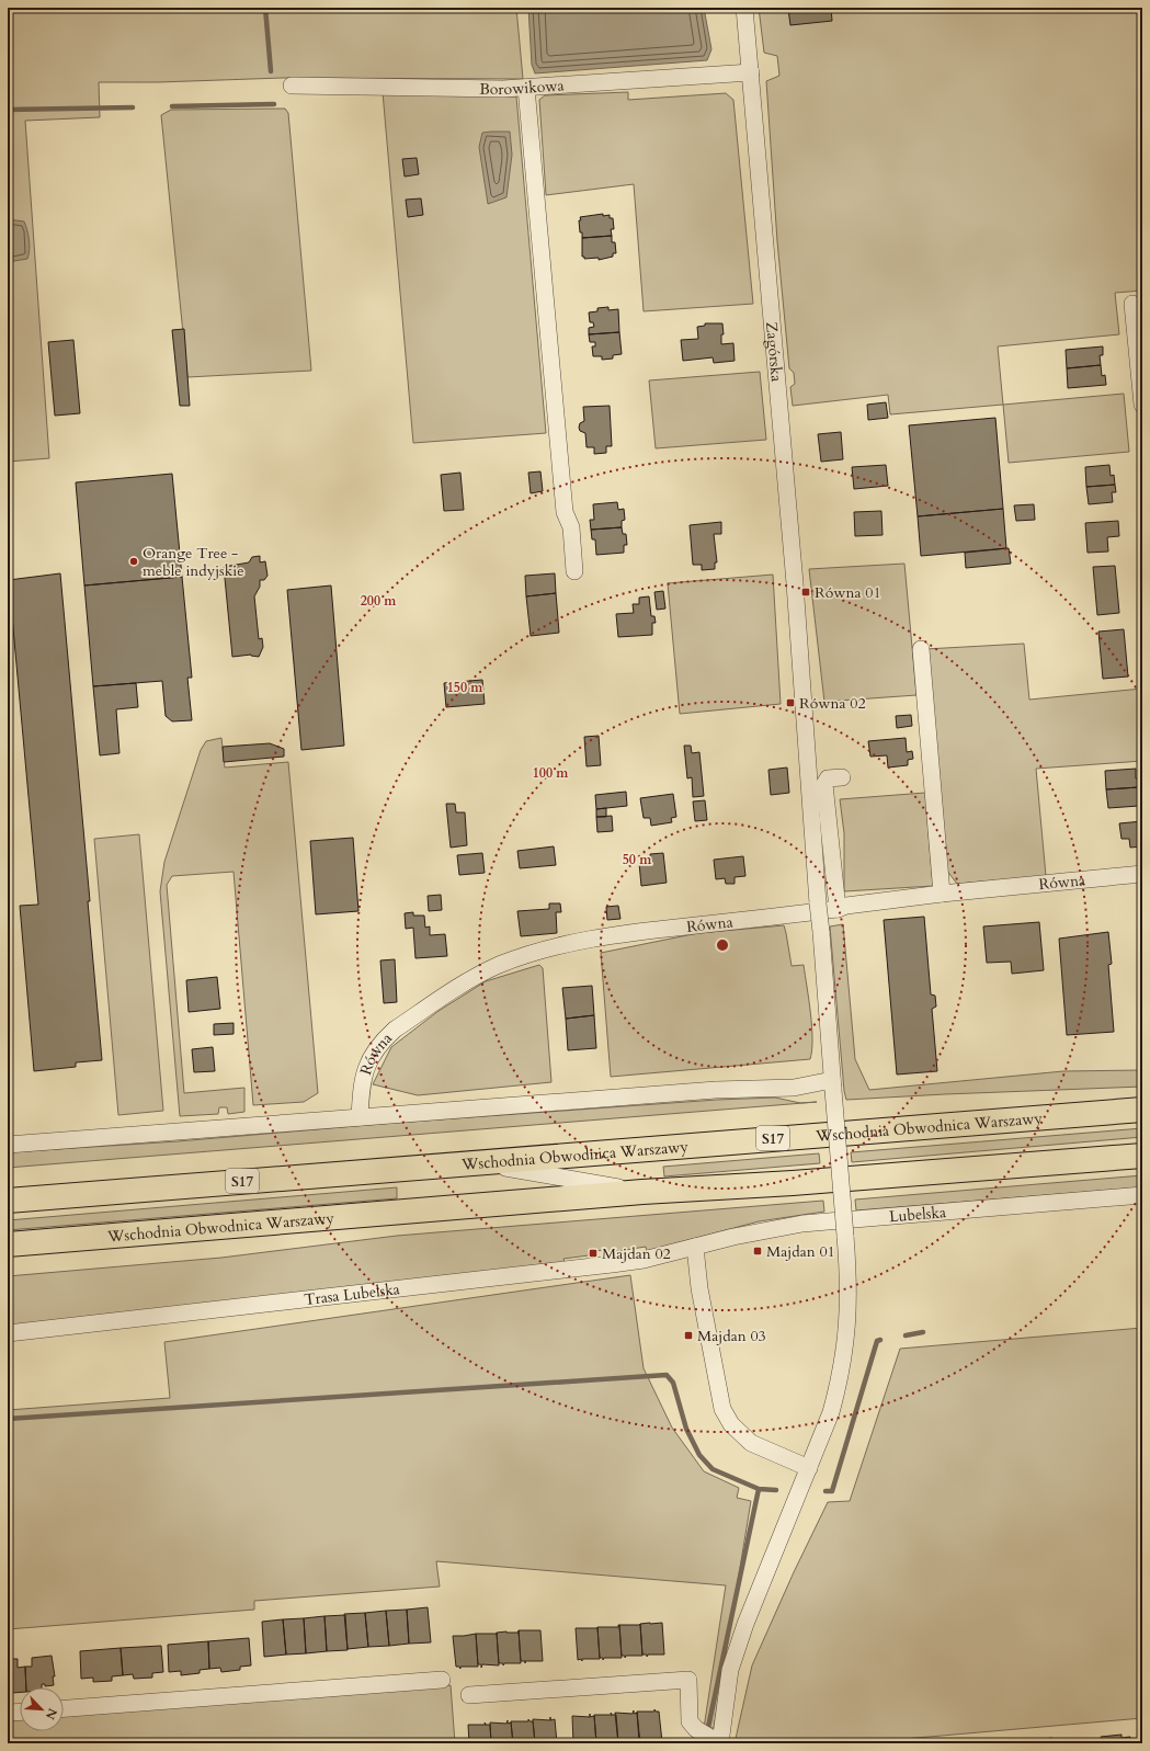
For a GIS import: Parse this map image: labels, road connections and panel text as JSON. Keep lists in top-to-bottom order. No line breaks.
{"streets":{"highway":["Wschodnia Obwodnica Warszawy","S17"],"street":["Borowikowa","Zagórska","Równa","Lubelska","Trasa Lubelska"]},"crossings":[["Borowikowa","Zagórska"],["Lubelska","Trasa Lubelska"]],"places":{"other":["Orange Tree - meble indyjskie"],"transit":["Równa 01","Równa 02","Majdan 01","Majdan 02","Majdan 03"]},"north":"bottom right","rings":["200 m","150 m","100 m","50 m"]}
